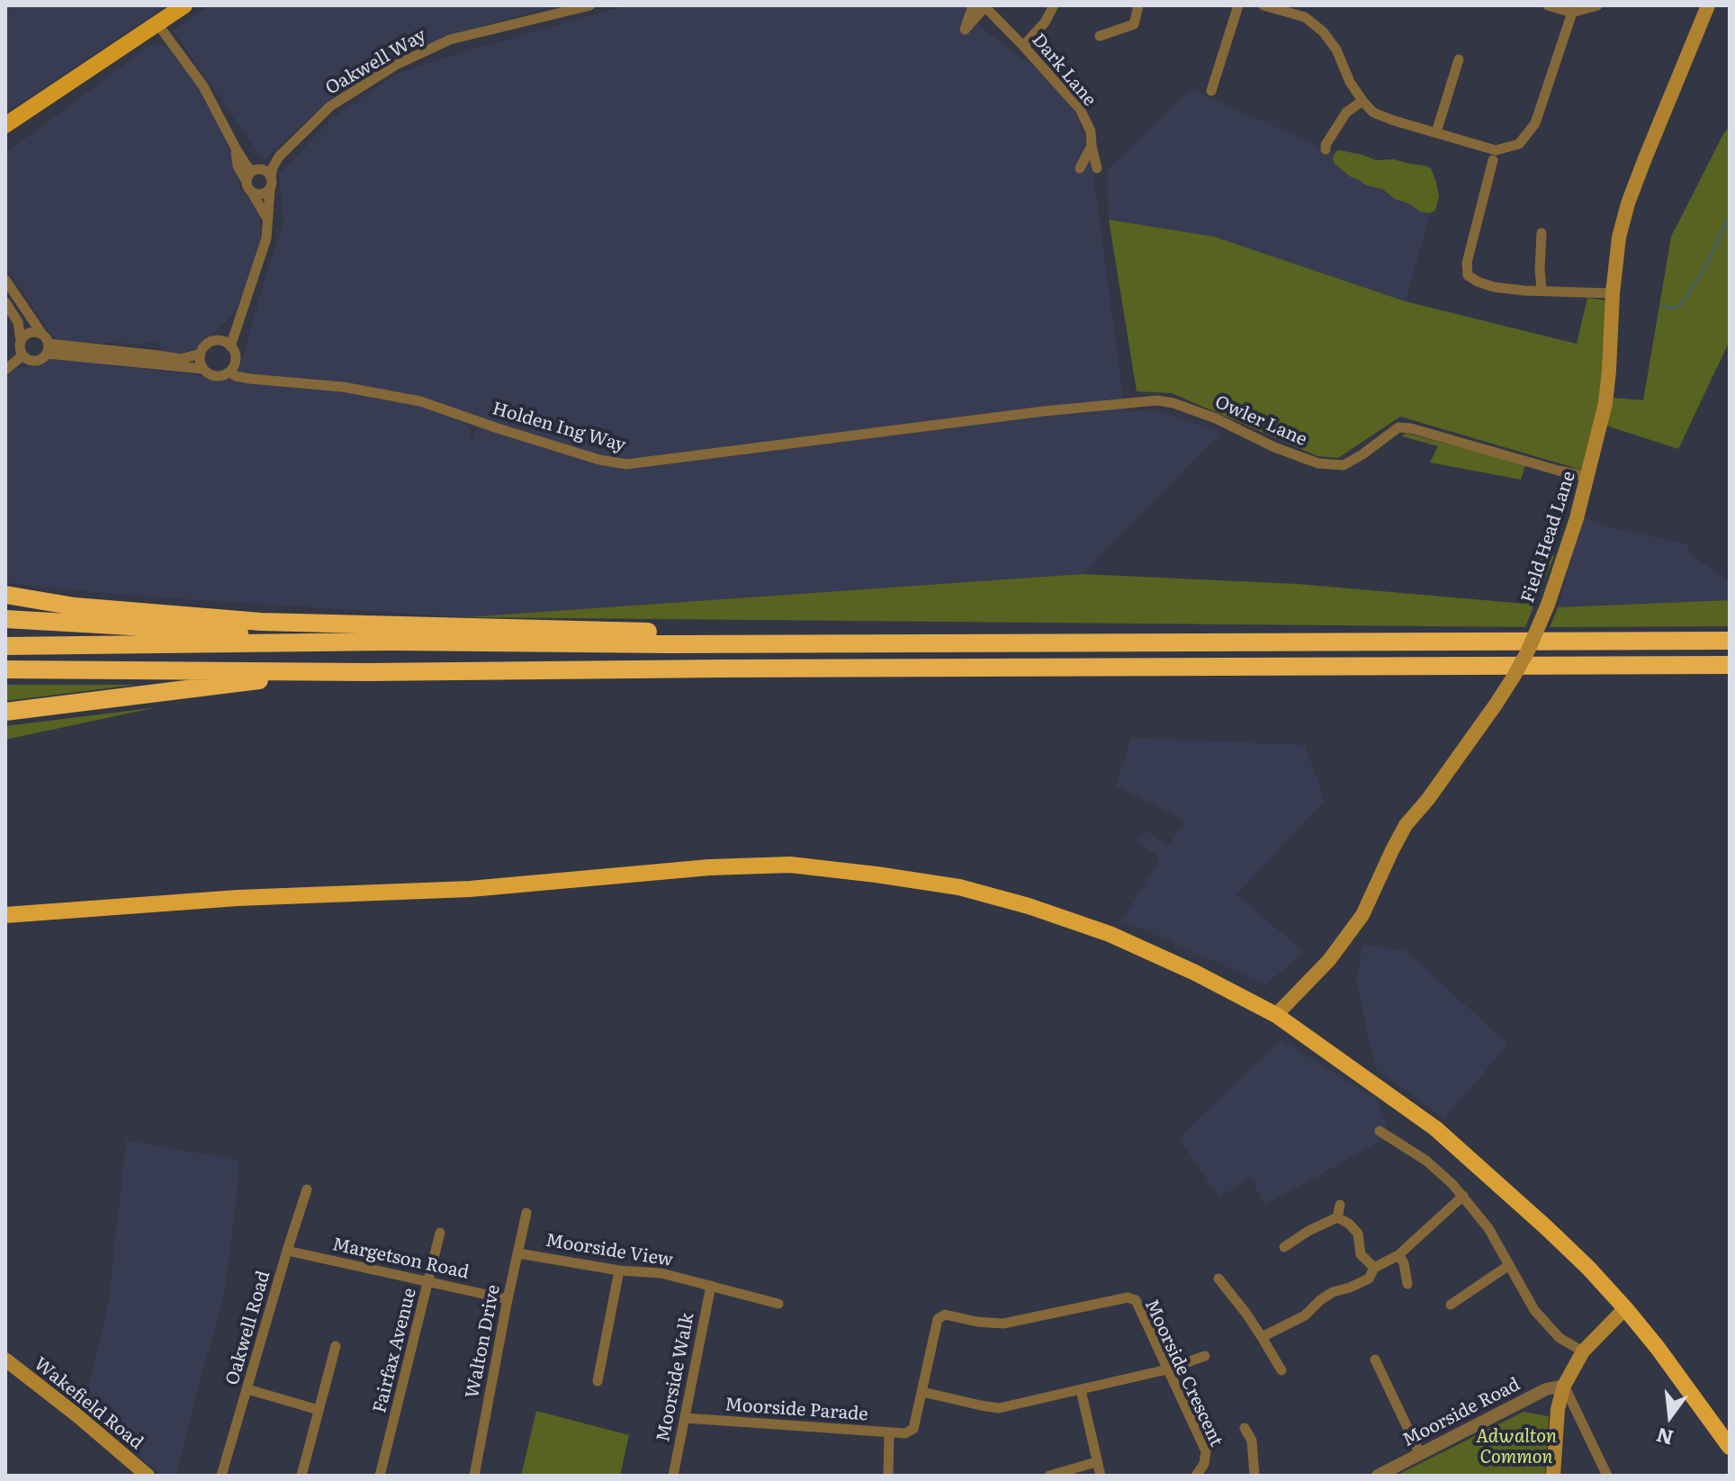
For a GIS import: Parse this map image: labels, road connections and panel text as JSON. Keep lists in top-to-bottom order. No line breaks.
{"streets":{"main road":["Field Head Lane","Wakefield Road"],"street":["Oakwell Way","Dark Lane","Owler Lane","Holden Ing Way","Moorside View","Margetson Road","Oakwell Road","Walton Drive","Fairfax Avenue","Moorside Crescent","Moorside Walk","Moorside Parade","Moorside Road"]},"crossings":[["Owler Lane","Holden Ing Way"],["Owler Lane","Field Head Lane"],["Moorside View","Walton Drive"],["Moorside View","Moorside Walk"],["Margetson Road","Oakwell Road"],["Margetson Road","Walton Drive"],["Margetson Road","Fairfax Avenue"],["Moorside Crescent","Moorside Parade"],["Moorside Walk","Moorside Parade"]],"parks":["Adwalton Common"],"north":"bottom"}
